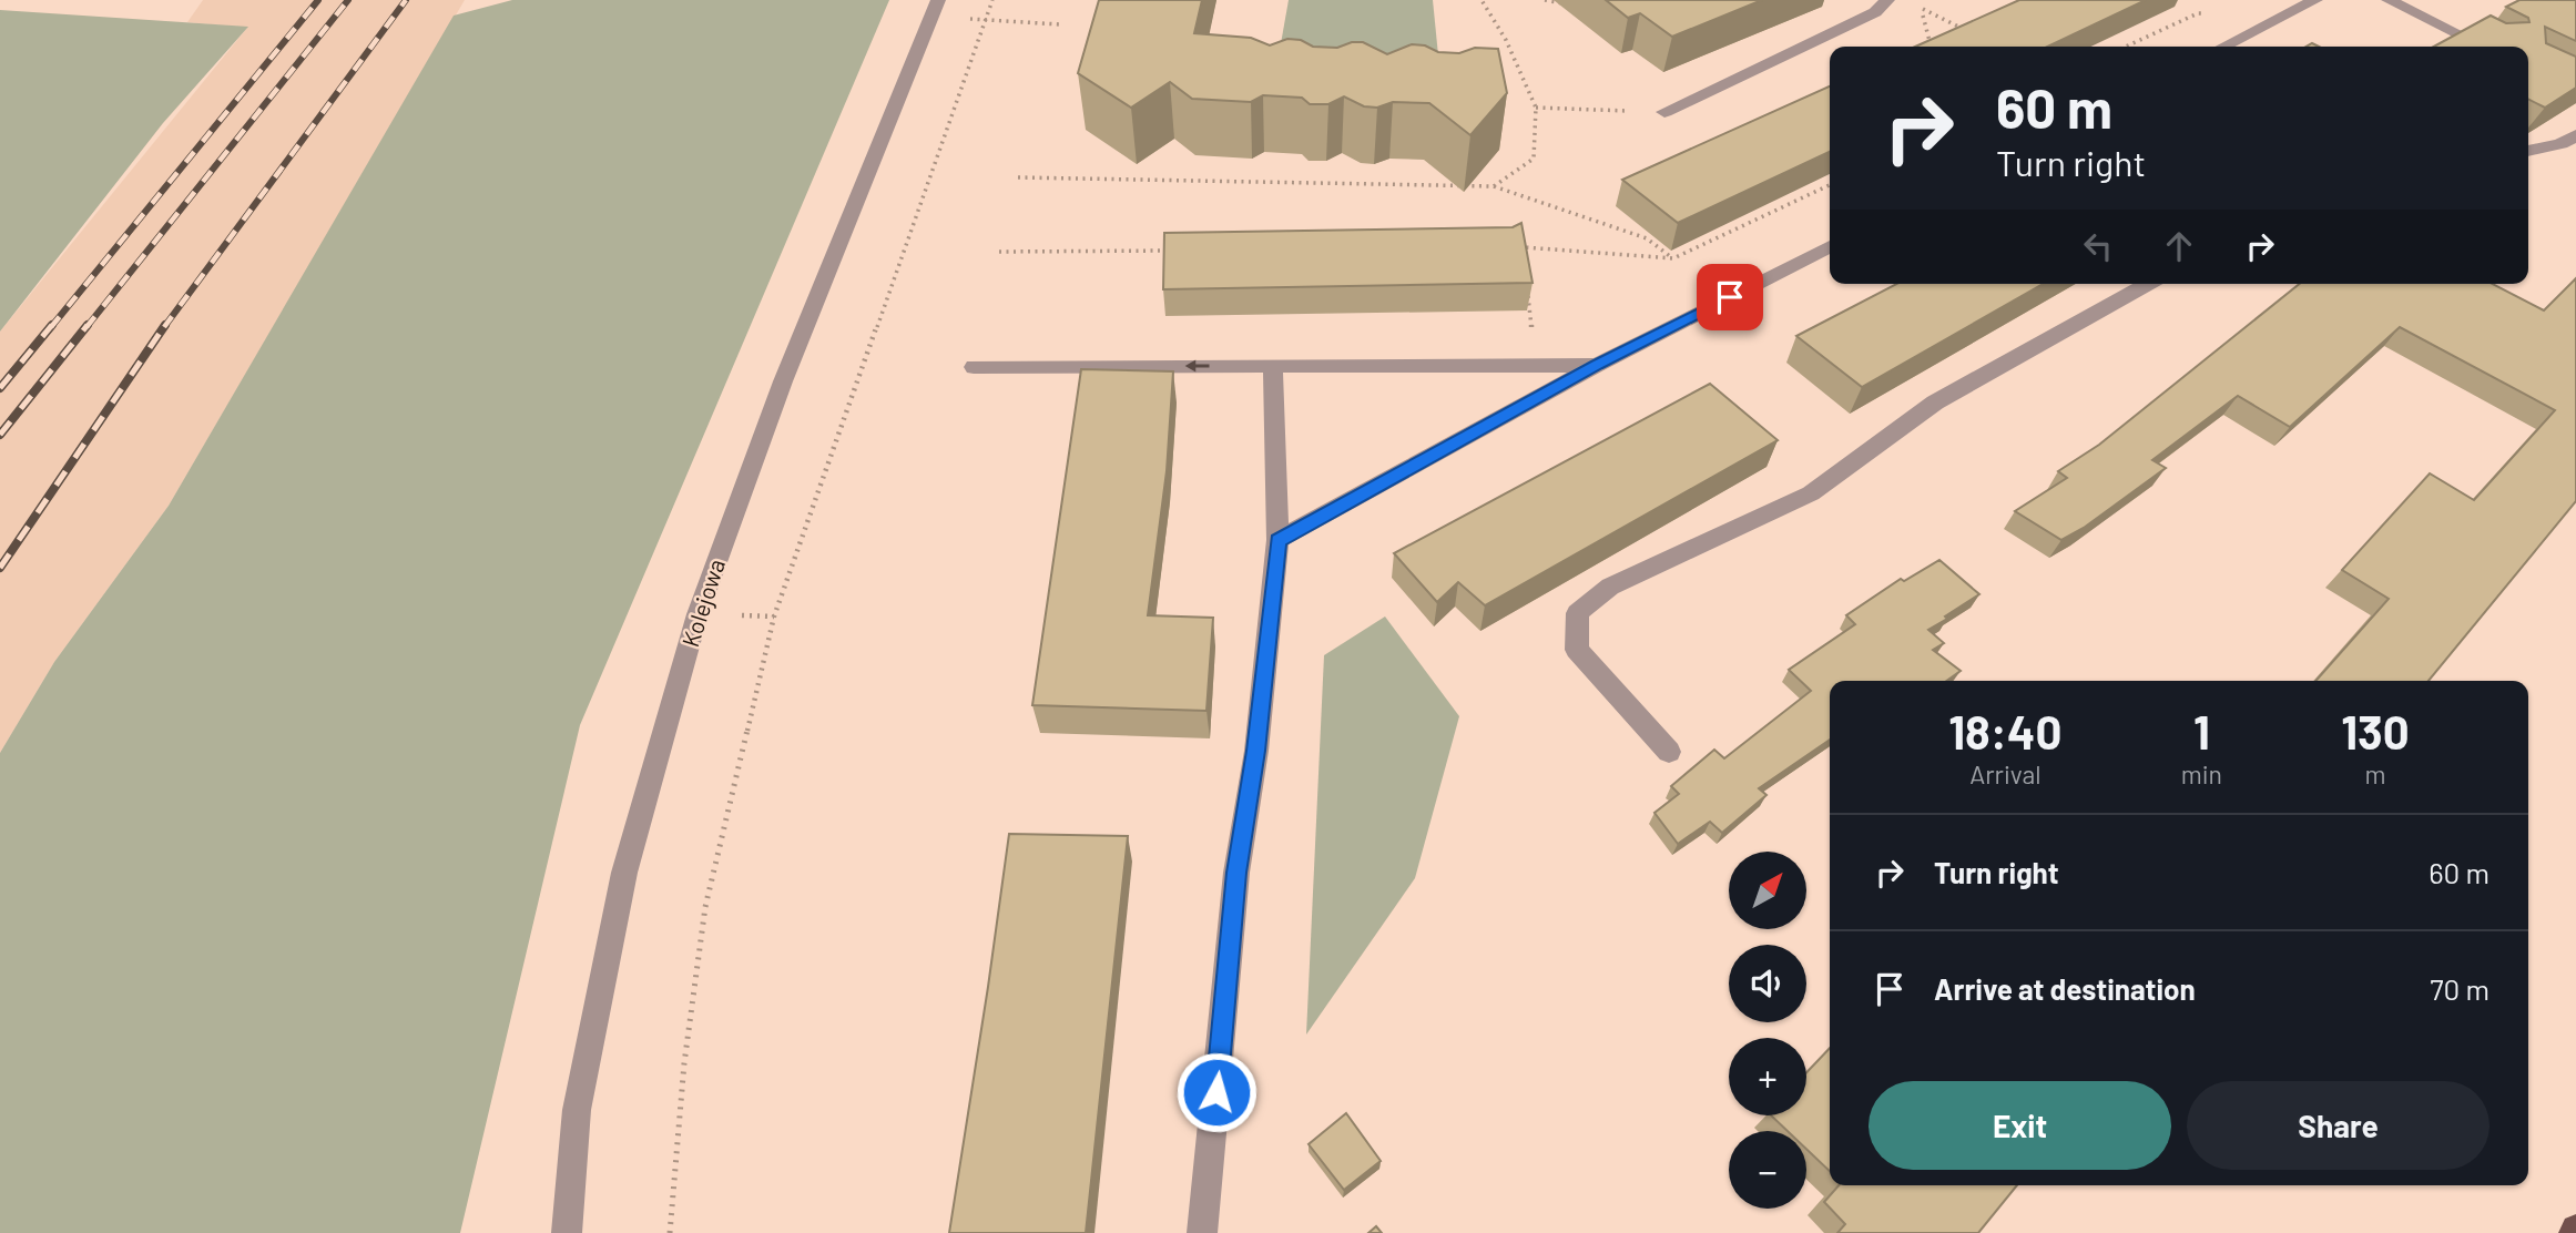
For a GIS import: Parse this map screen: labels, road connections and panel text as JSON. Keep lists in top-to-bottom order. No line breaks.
{"streets":{"street":["Kolejowa"]},"north":"top right","page":{"turn":["60 m","Turn right"],"eta":["18:40","Arrival","1","min","130","m"],"list":[{"name":"Turn right","value":"60 m"},{"name":"Arrive at destination","value":"70 m"}],"map_buttons":["+","−"],"buttons":["Exit","Share"]}}
